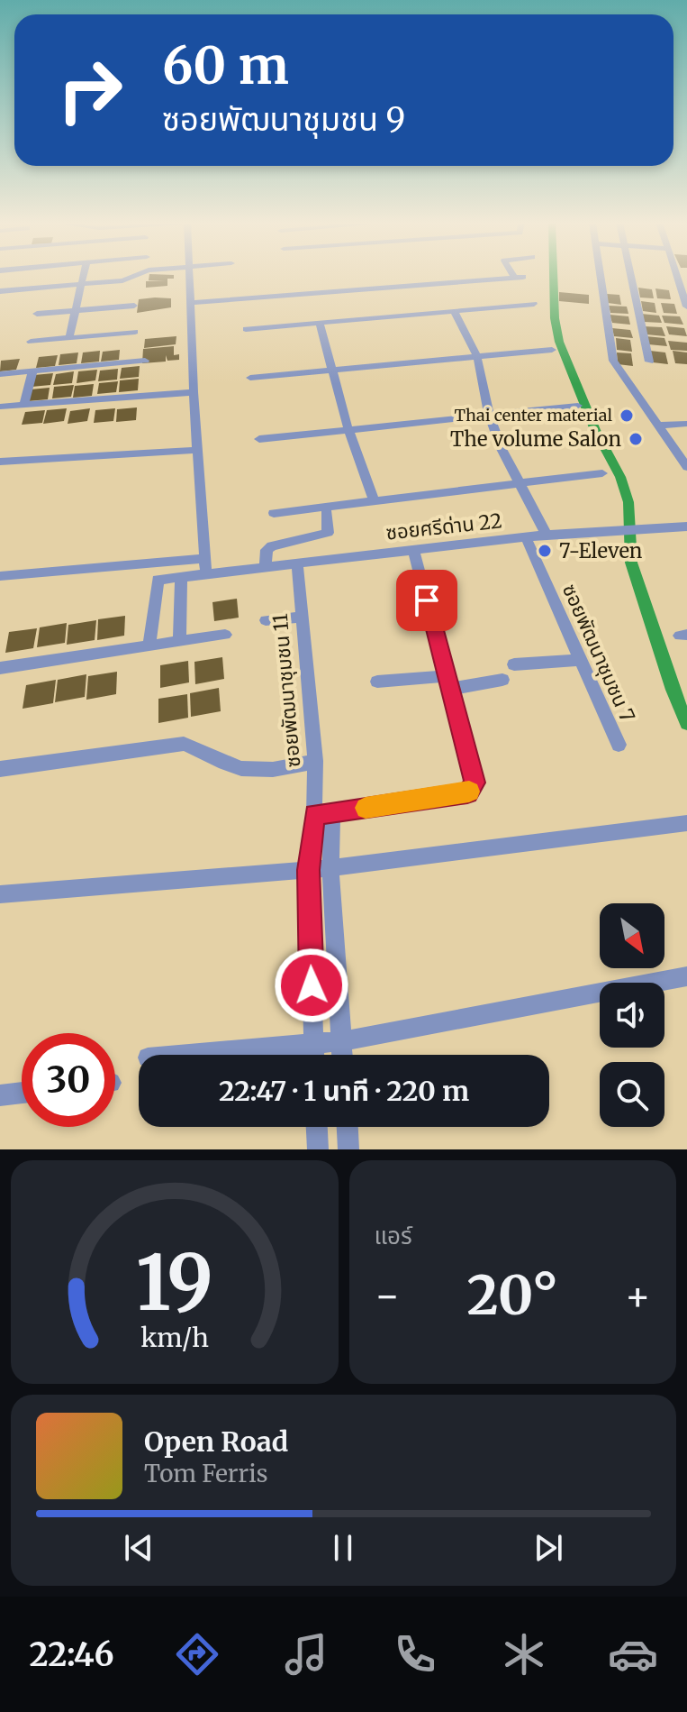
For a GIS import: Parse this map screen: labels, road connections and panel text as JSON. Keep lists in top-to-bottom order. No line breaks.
{"streets":{"street":["ซอยศรีด่าน 22","ซอยพัฒนาชุมชน 7","ซอยพัฒนาชุมชน 11"]},"crossings":[["ซอยศรีด่าน 22","ซอยพัฒนาชุมชน 7"],["ซอยศรีด่าน 22","ซอยพัฒนาชุมชน 11"]],"places":["Thai center material","The volume Salon","7-Eleven"],"north":"bottom right","page":{"turn":["60 m","ซอยพัฒนาชุมชน 9"],"limit":"30","trip":"22:47 · 1 นาที · 220 m","tile":"แอร์","heat":["−","20°","+"],"song":["Open Road","Tom Ferris"],"tabs":"22:46","gauge":["19","km/h"]}}
